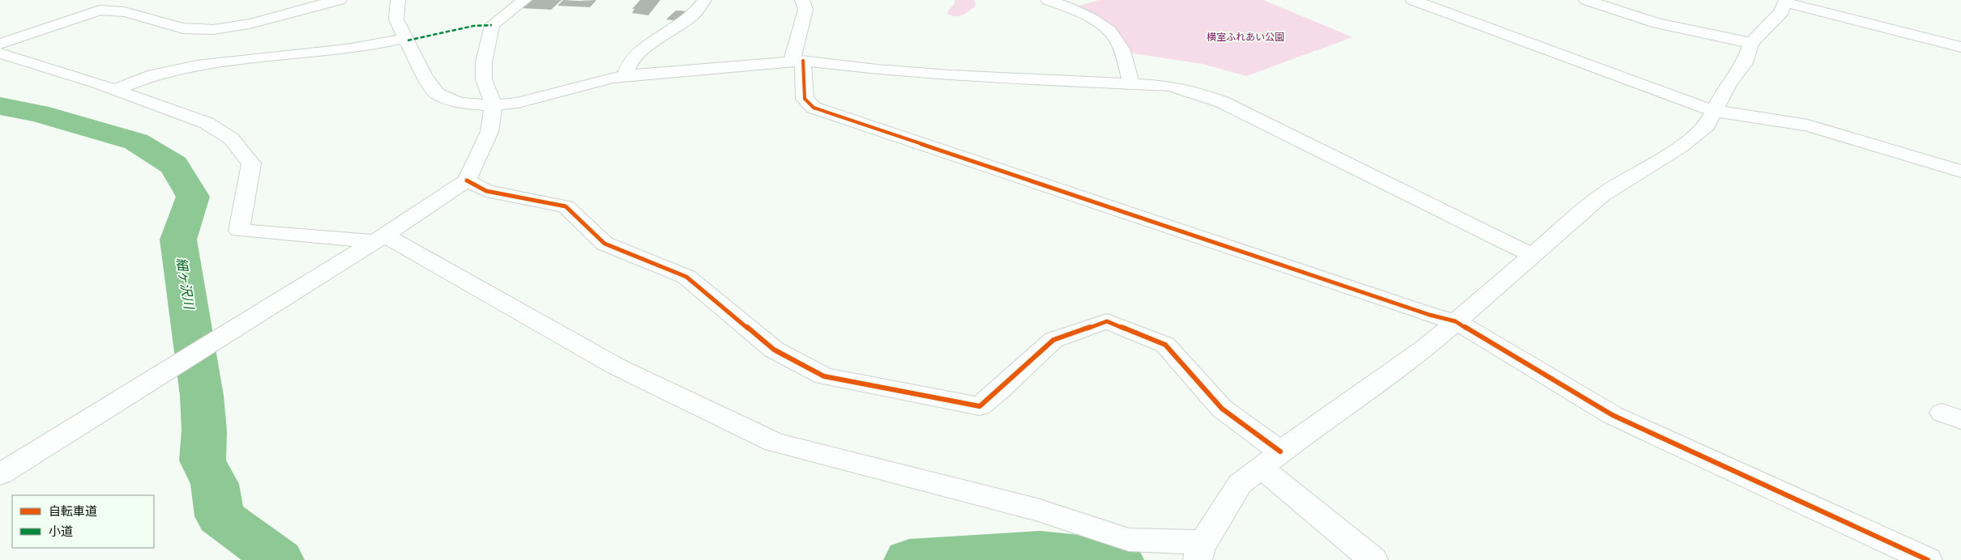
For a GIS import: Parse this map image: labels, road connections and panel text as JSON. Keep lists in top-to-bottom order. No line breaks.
{"water":["細ヶ沢川"],"parks":["横室ふれあい公園"],"legend":["自転車道","小道"]}
